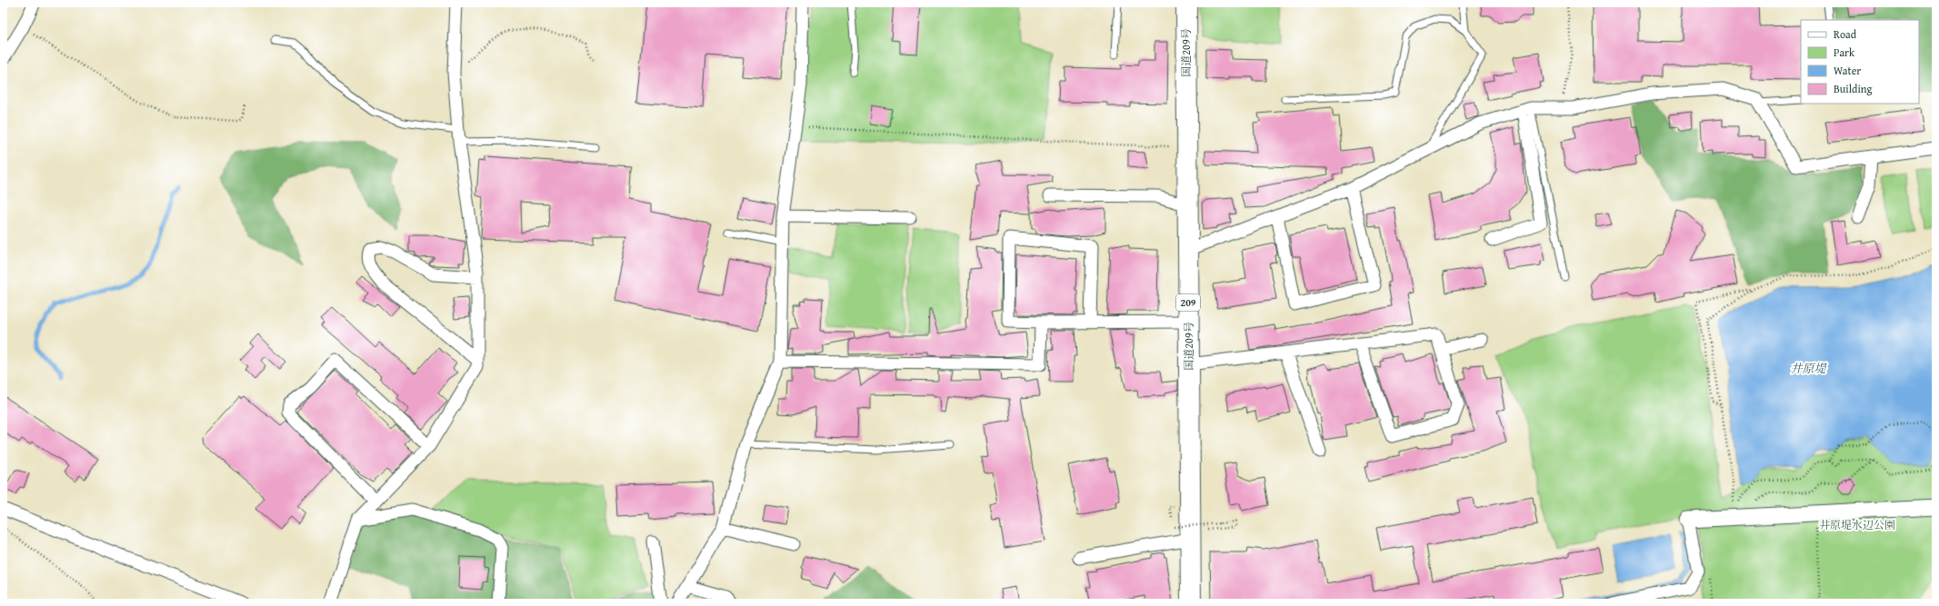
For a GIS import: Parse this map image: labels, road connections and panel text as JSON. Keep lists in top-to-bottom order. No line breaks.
{"streets":{"highway":["国道209号","209"]},"water":["井原堤"],"parks":["井原堤水辺公園"],"legend":["Road","Park","Water","Building"]}
